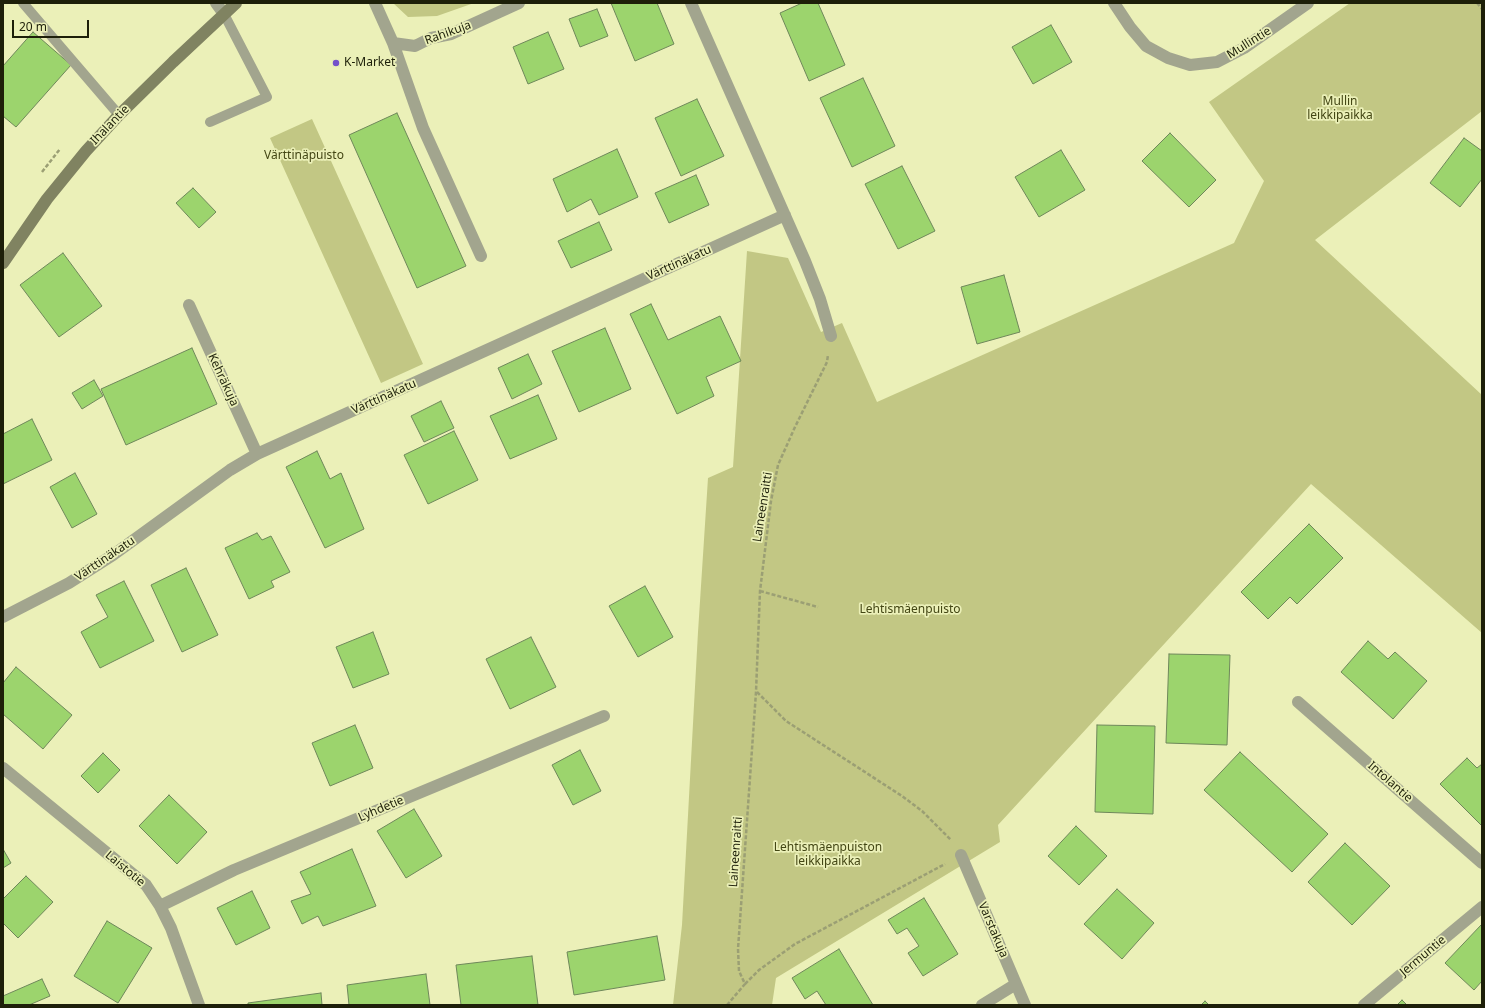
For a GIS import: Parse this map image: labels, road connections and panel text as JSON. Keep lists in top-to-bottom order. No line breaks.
{"streets":{"street":["Rahikuja","Mullintie","Ihalantie","Värttinäkatu","Kehräkuja","Intolantie","Lyhdetie","Laistotie","Varstakuja","Jermuntie"],"path":["Laineenraitti"]},"crossings":[["Värttinäkatu","Kehräkuja"],["Lyhdetie","Laistotie"]],"parks":["Mullin leikkipaikka","Värttinäpuisto","Lehtismäenpuisto","Lehtismäenpuiston leikkipaikka"],"places":["K-Market"],"scale_bar":"20 m"}
